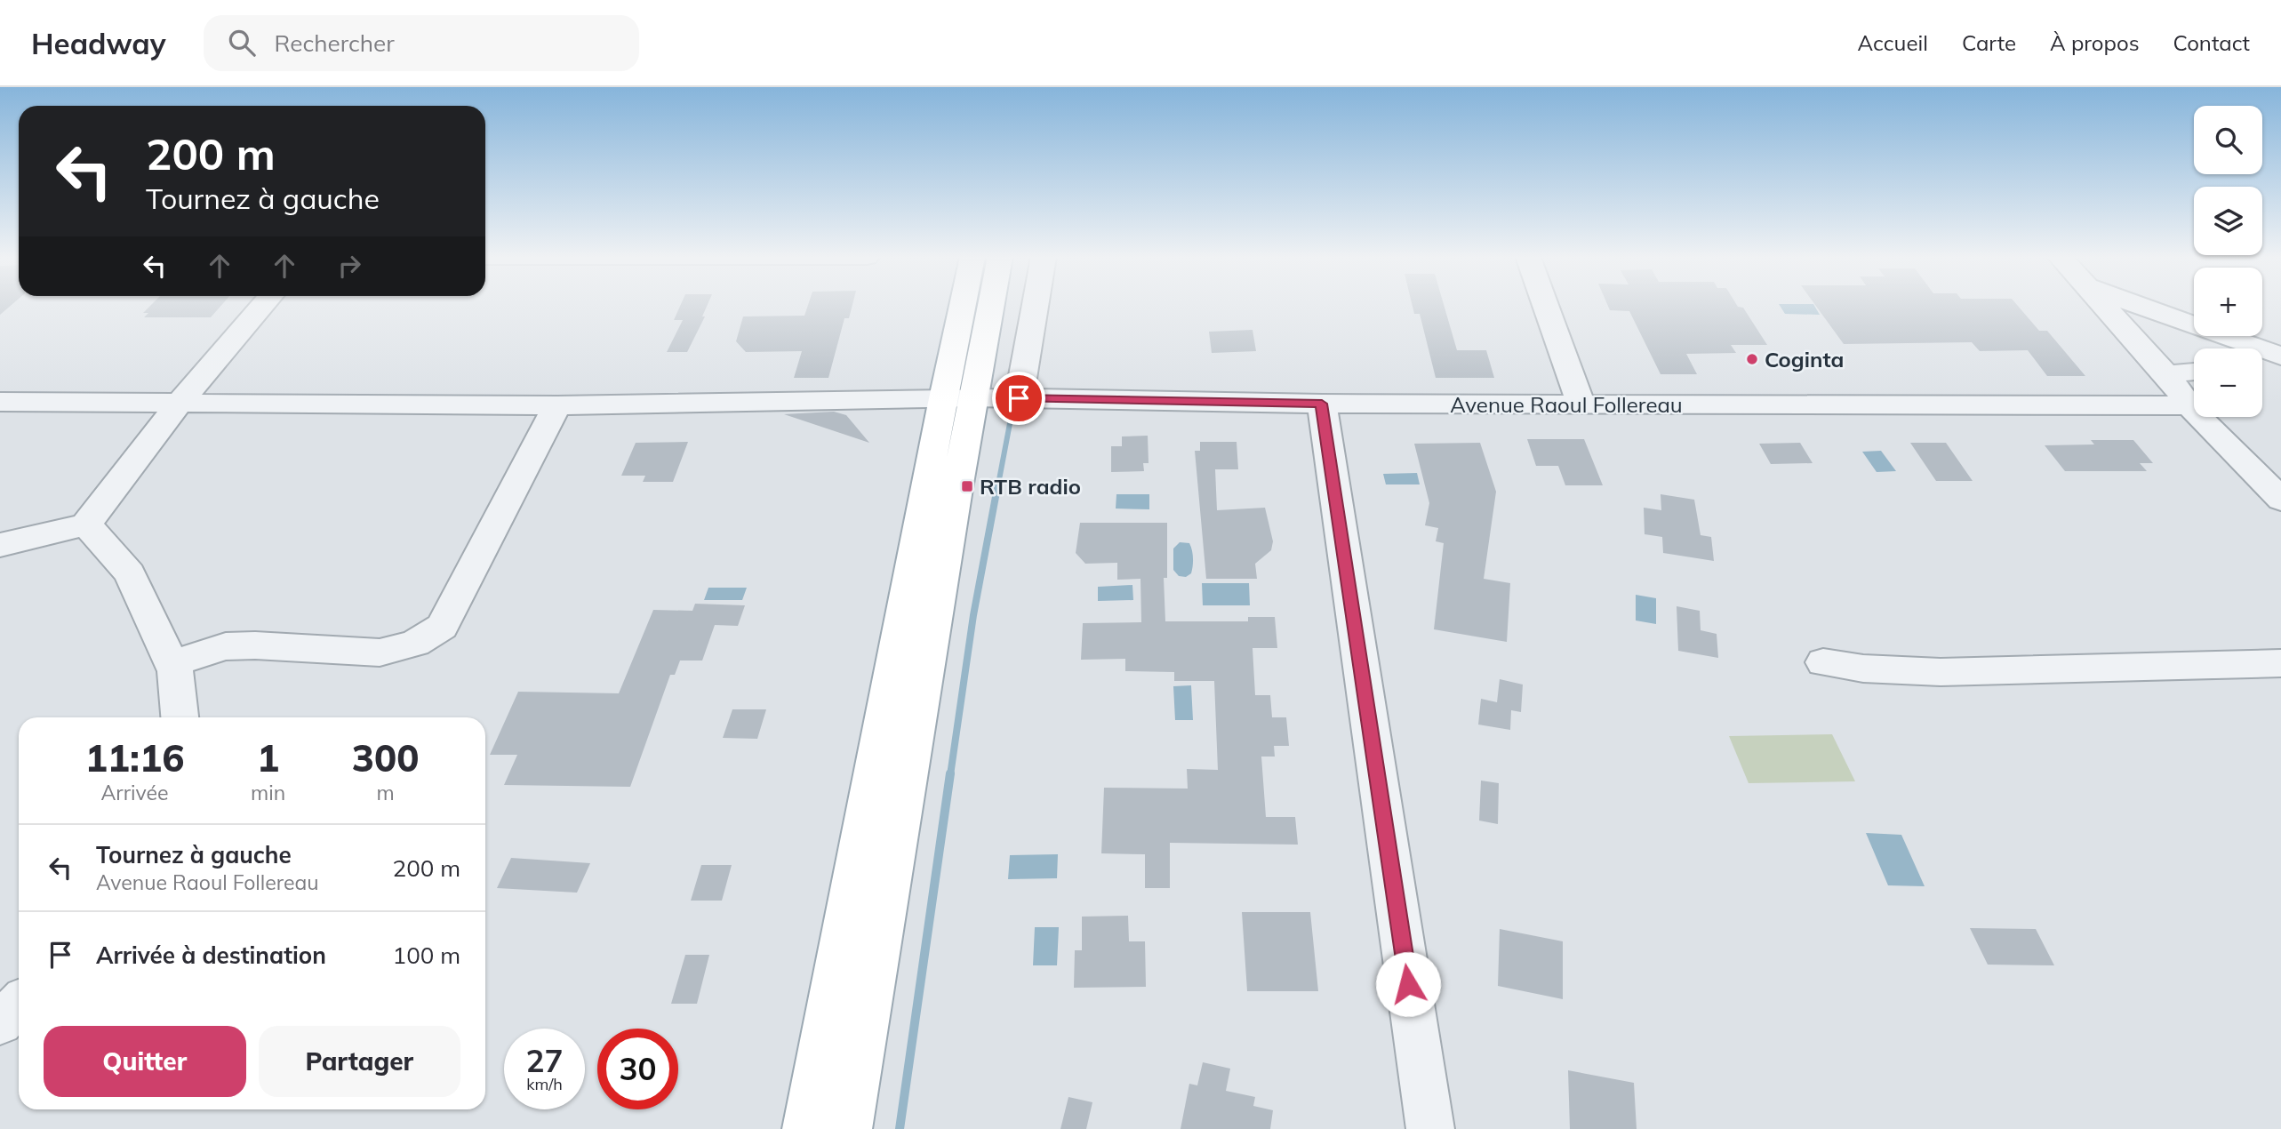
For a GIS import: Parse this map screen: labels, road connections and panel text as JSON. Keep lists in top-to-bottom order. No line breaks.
{"streets":{"street":["Avenue Raoul Follereau"]},"places":{"other":["Coginta"],"transit":["RTB radio"]},"page":{"header":"Headway","search":"Rechercher","nav":["Accueil","Carte","À propos","Contact"],"map_buttons":["+","−"],"turn":["200 m","Tournez à gauche"],"eta":["11:16","Arrivée","1","min","300","m"],"list":[{"name":"Tournez à gauche","note":"Avenue Raoul Follereau","value":"200 m"},{"name":"Arrivée à destination","value":"100 m"}],"buttons":["Quitter","Partager"],"speed":"27 km/h","limit":"30"}}
